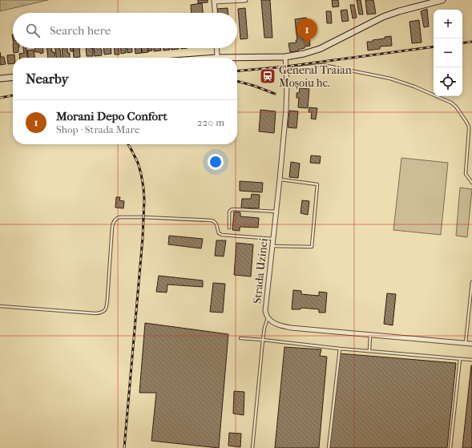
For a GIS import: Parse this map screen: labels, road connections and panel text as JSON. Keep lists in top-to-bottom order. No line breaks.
{"streets":{"street":["Strada Uzinei"]},"places":{"station":["General Traian Moșoiu hc."]},"page":{"map_buttons":["+","−"],"search":"Search here","pins":"1","heading":"Nearby","list":[{"mark":"1","name":"Morani Depo Confort","note":"Shop · Strada Mare","value":"220 m"}]}}
